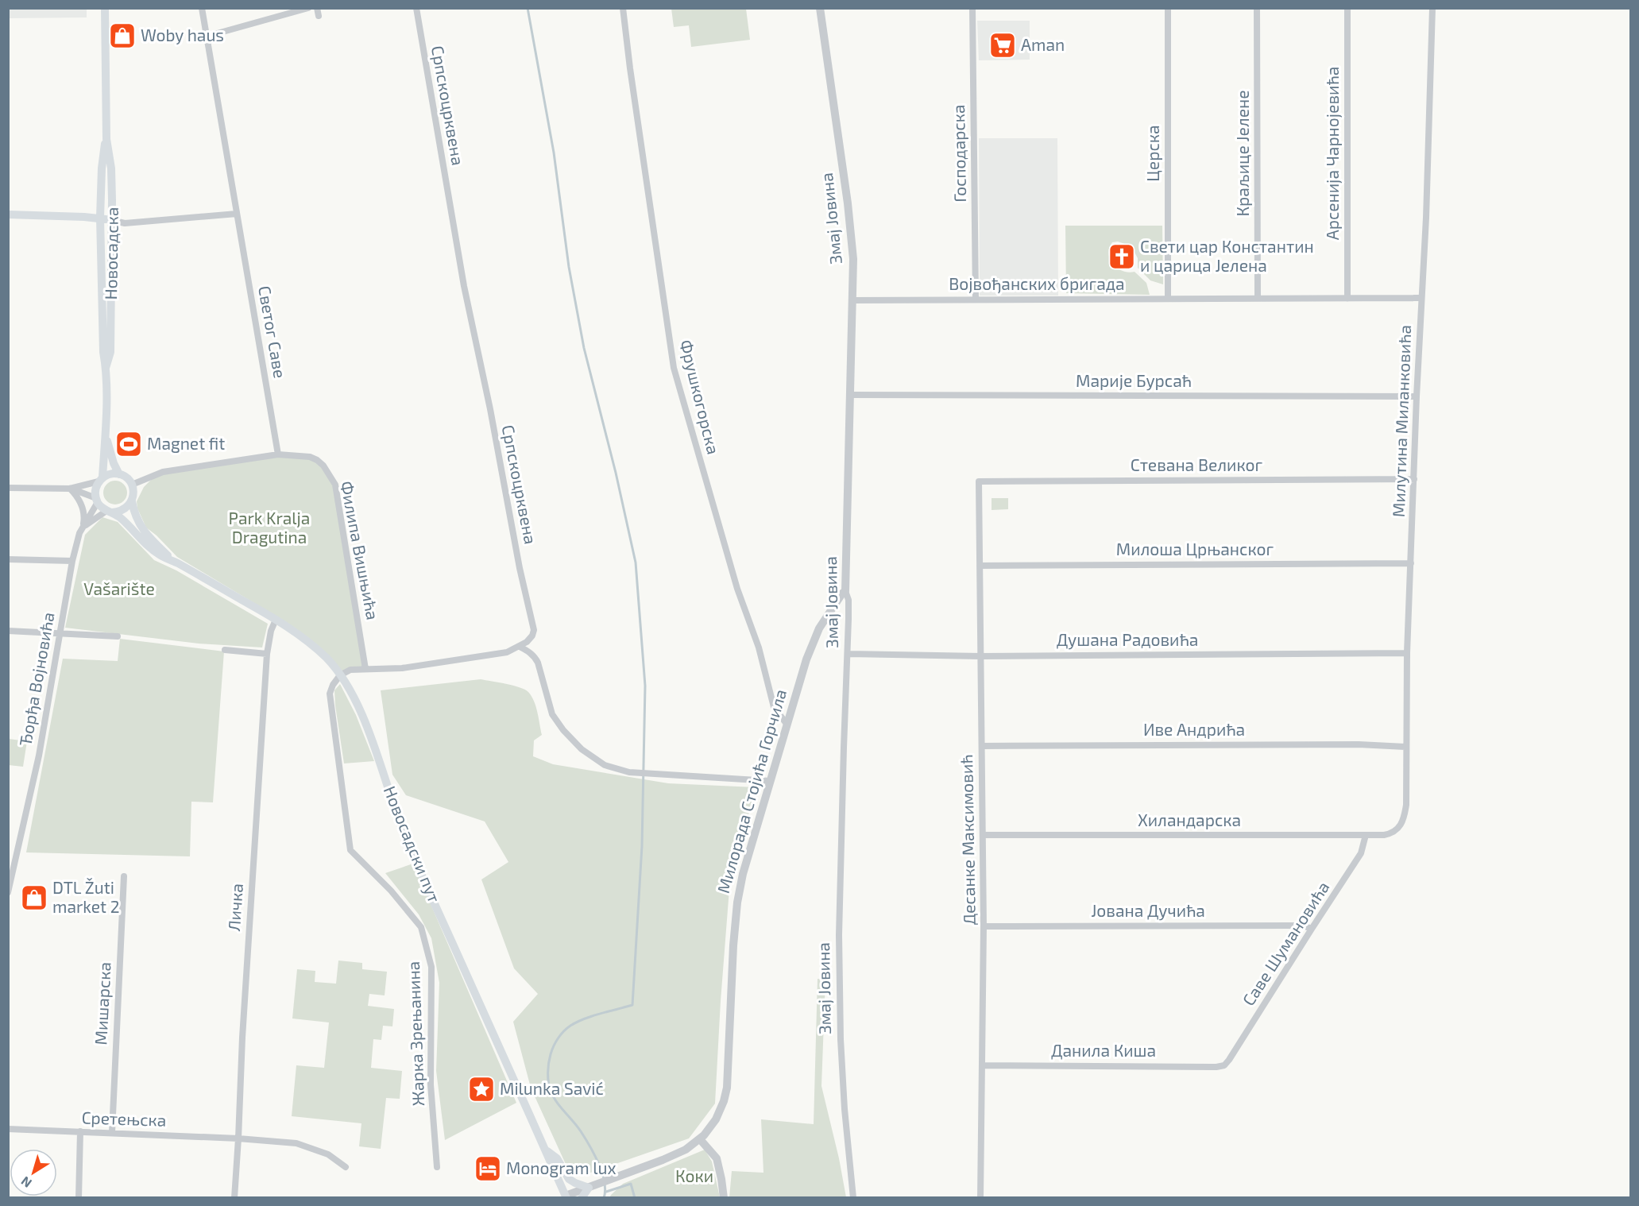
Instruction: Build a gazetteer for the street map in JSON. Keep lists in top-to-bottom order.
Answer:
{
  "streets": {
    "main road": ["Новосадска", "Новосадски пут"],
    "street": [
      "Српскоцрквена",
      "Господарска",
      "Церска",
      "Краљице Јелене",
      "Арсенија Чарнојевића",
      "Змај Јовина",
      "Војвођанских бригада",
      "Светог Саве",
      "Марије Бурсаћ",
      "Фрушкогорска",
      "Милутина Миланковића",
      "Стевана Великог",
      "Милоша Црњанског",
      "Филипа Вишњића",
      "Душана Радовића",
      "Ђорђа Војновића",
      "Иве Андрића",
      "Милорада Стојића Горчила",
      "Хиландарска",
      "Десанке Максимовић",
      "Личка",
      "Јована Дучића",
      "Саве Шумановића",
      "Мишарска",
      "Жарка Зрењанина",
      "Данила Киша",
      "Сретењска"
    ]
  },
  "crossings": [
    ["Господарска", "Војвођанских бригада"],
    ["Церска", "Војвођанских бригада"],
    ["Краљице Јелене", "Војвођанских бригада"],
    ["Арсенија Чарнојевића", "Војвођанских бригада"],
    ["Змај Јовина", "Војвођанских бригада"],
    ["Змај Јовина", "Марије Бурсаћ"],
    ["Змај Јовина", "Душана Радовића"],
    ["Змај Јовина", "Милорада Стојића Горчила"],
    ["Новосадска", "Филипа Вишњића"],
    ["Новосадска", "Ђорђа Војновића"],
    ["Новосадска", "Новосадски пут"],
    ["Војвођанских бригада", "Милутина Миланковића"],
    ["Светог Саве", "Филипа Вишњића"],
    ["Марије Бурсаћ", "Милутина Миланковића"],
    ["Фрушкогорска", "Милорада Стојића Горчила"],
    ["Милутина Миланковића", "Стевана Великог"],
    ["Милутина Миланковића", "Милоша Црњанског"],
    ["Милутина Миланковића", "Душана Радовића"],
    ["Милутина Миланковића", "Иве Андрића"],
    ["Милутина Миланковића", "Хиландарска"],
    ["Стевана Великог", "Десанке Максимовић"],
    ["Милоша Црњанског", "Десанке Максимовић"],
    ["Филипа Вишњића", "Ђорђа Војновића"],
    ["Филипа Вишњића", "Новосадски пут"],
    ["Душана Радовића", "Десанке Максимовић"],
    ["Ђорђа Војновића", "Новосадски пут"],
    ["Иве Андрића", "Десанке Максимовић"],
    ["Милорада Стојића Горчила", "Новосадски пут"],
    ["Хиландарска", "Десанке Максимовић"],
    ["Хиландарска", "Саве Шумановића"],
    ["Десанке Максимовић", "Јована Дучића"],
    ["Десанке Максимовић", "Данила Киша"],
    ["Новосадски пут", "Личка"],
    ["Новосадски пут", "Жарка Зрењанина"],
    ["Личка", "Сретењска"],
    ["Јована Дучића", "Саве Шумановића"],
    ["Саве Шумановића", "Данила Киша"],
    ["Мишарска", "Сретењска"]
  ],
  "parks": ["Park Kralja Dragutina", "Vašarište", "Коки"],
  "places": {
    "shop": ["Woby haus", "DTL Žuti market 2"],
    "supermarket": ["Aman"],
    "church": ["Свети цар Константин и царица Јелена"],
    "sports": ["Magnet fit"],
    "place": ["Milunka Savić"],
    "hotel": ["Monogram lux"]
  },
  "north": "bottom left"
}
